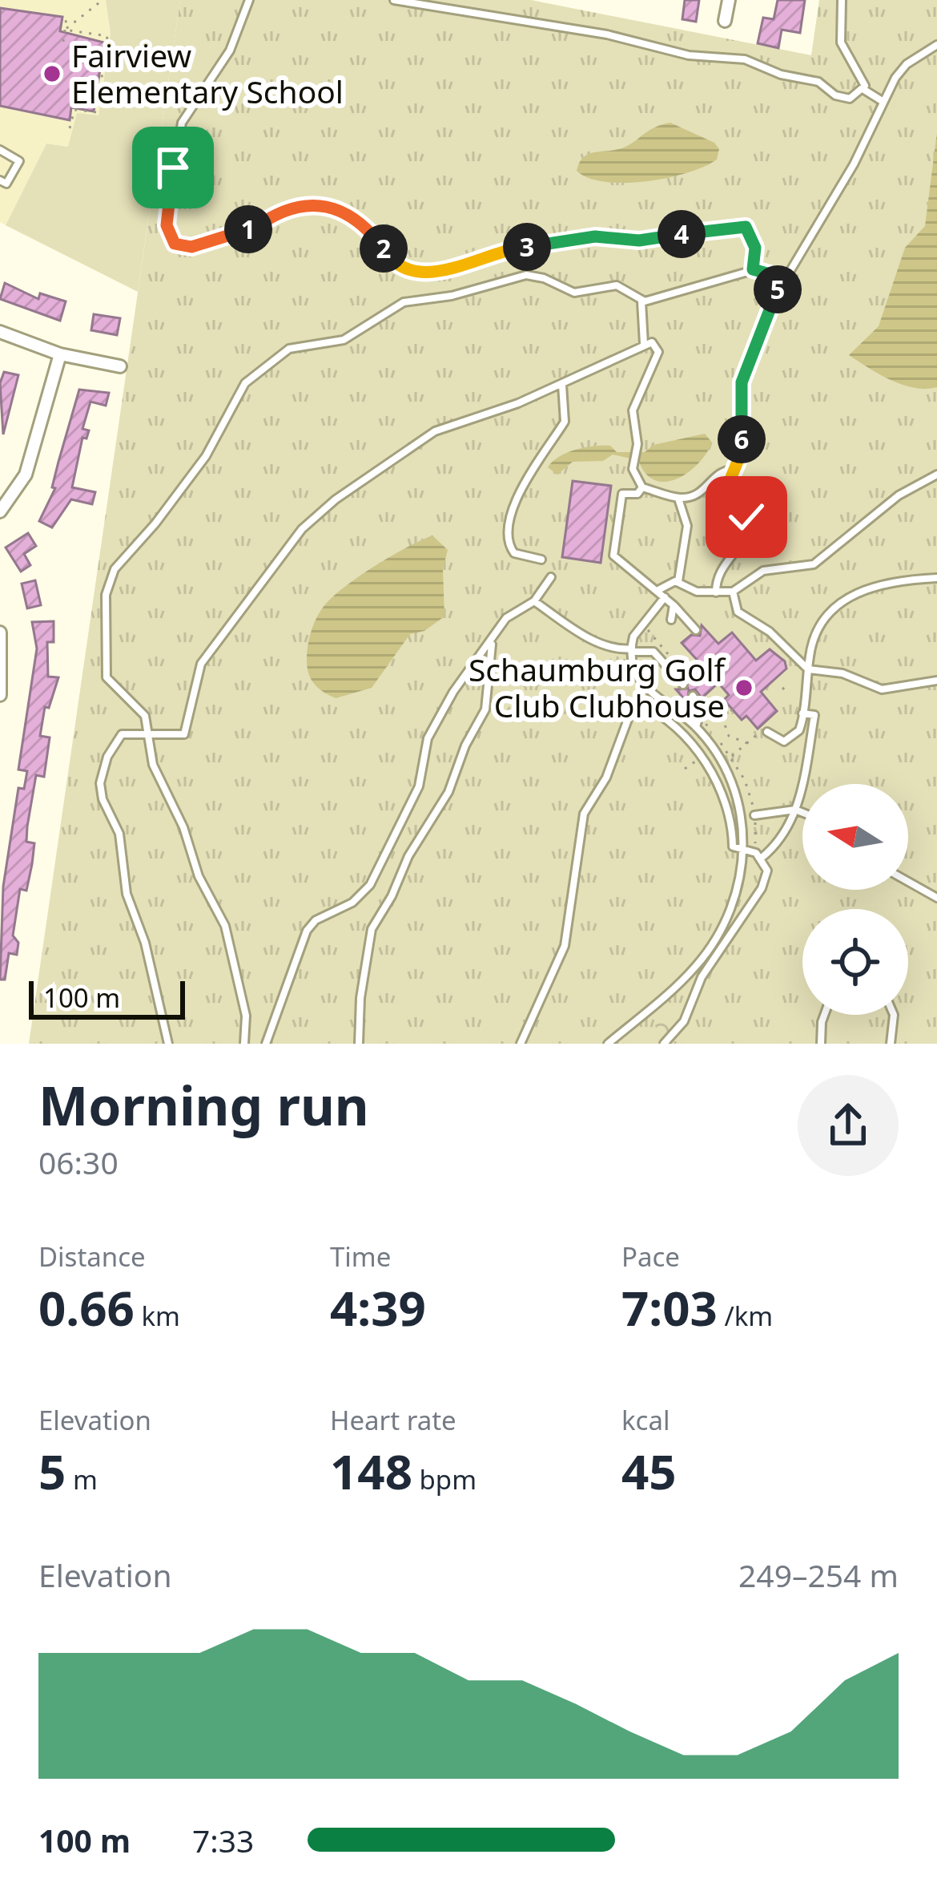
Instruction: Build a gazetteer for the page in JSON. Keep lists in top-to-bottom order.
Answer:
{
  "places": ["Fairview Elementary School", "Schaumburg Golf Club Clubhouse"],
  "scale_bar": "100 m",
  "north": "left",
  "page": {
    "pins": [
      "1",
      "4",
      "3",
      "2",
      "5",
      "6"
    ],
    "scale": "100 m",
    "heading": ["Morning run", "06:30"],
    "stats": [
      ["Distance", "0.66 km"],
      ["Time", "4:39"],
      ["Pace", "7:03 /km"],
      ["Elevation", "5 m"],
      ["Heart rate", "148 bpm"],
      ["kcal", "45"]
    ],
    "chart": ["Elevation", "249–254 m"],
    "list": [
      {
        "name": "100 m",
        "note": "7:33"
      }
    ]
  }
}
